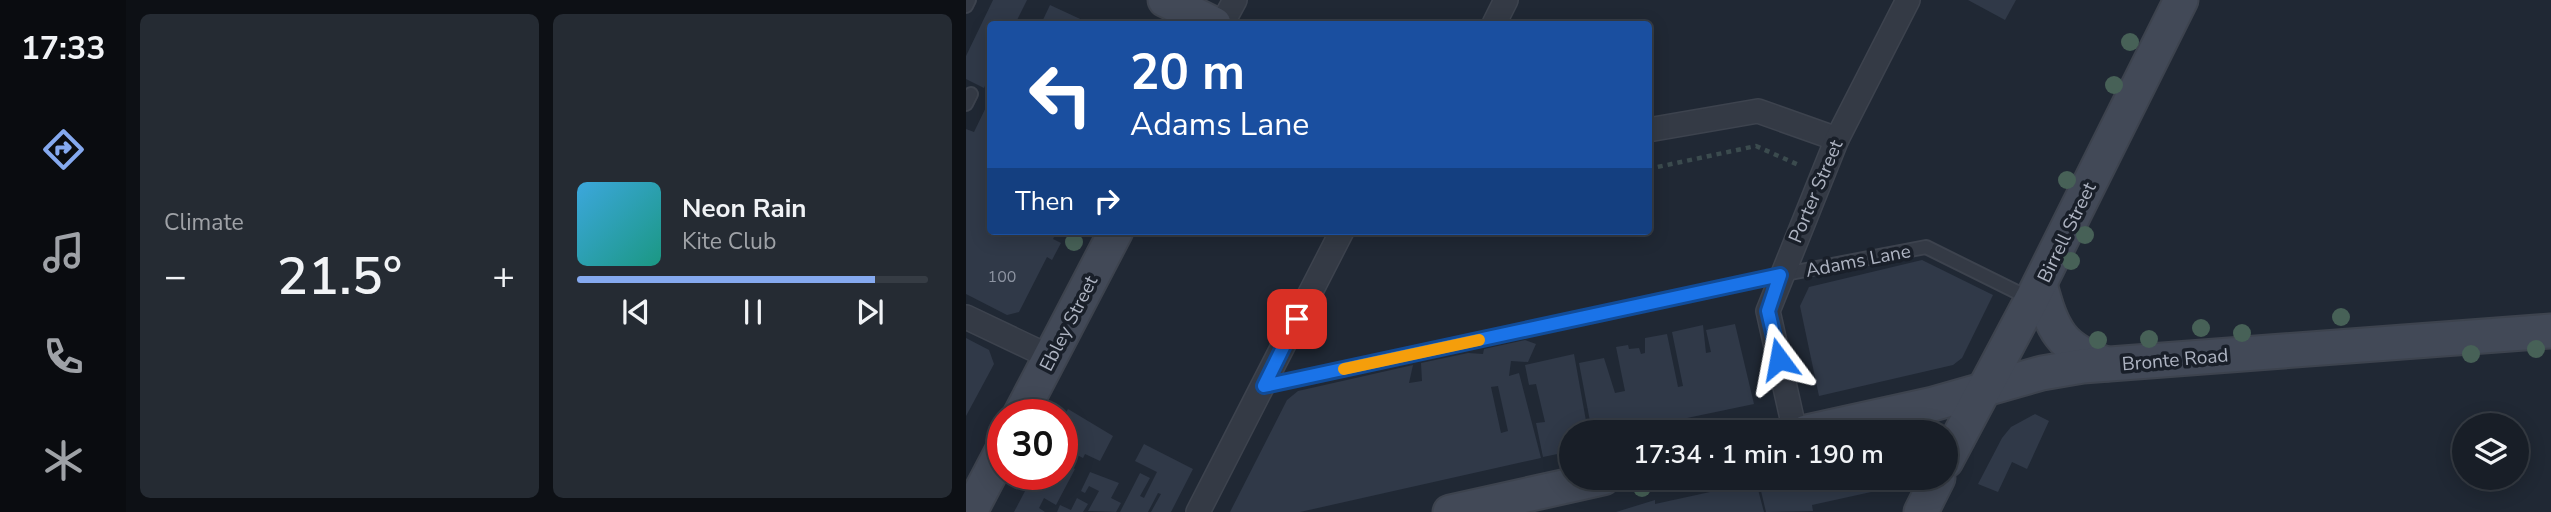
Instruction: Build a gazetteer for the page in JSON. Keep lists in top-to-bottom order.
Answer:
{
  "streets": {
    "main road": ["Birrell Street", "Ebley Street", "Bronte Road"],
    "street": ["Porter Street"],
    "lane": ["Adams Lane"]
  },
  "crossings": [
    ["Porter Street", "Adams Lane"],
    ["Birrell Street", "Adams Lane"],
    ["Birrell Street", "Bronte Road"]
  ],
  "house_numbers": ["100"],
  "page": {
    "tabs": "17:33",
    "tile": "Climate",
    "turn": ["20 m", "Adams Lane"],
    "then": "Then",
    "song": ["Neon Rain", "Kite Club"],
    "heat": ["−", "21.5°", "+"],
    "limit": "30",
    "trip": "17:34 · 1 min · 190 m"
  }
}
